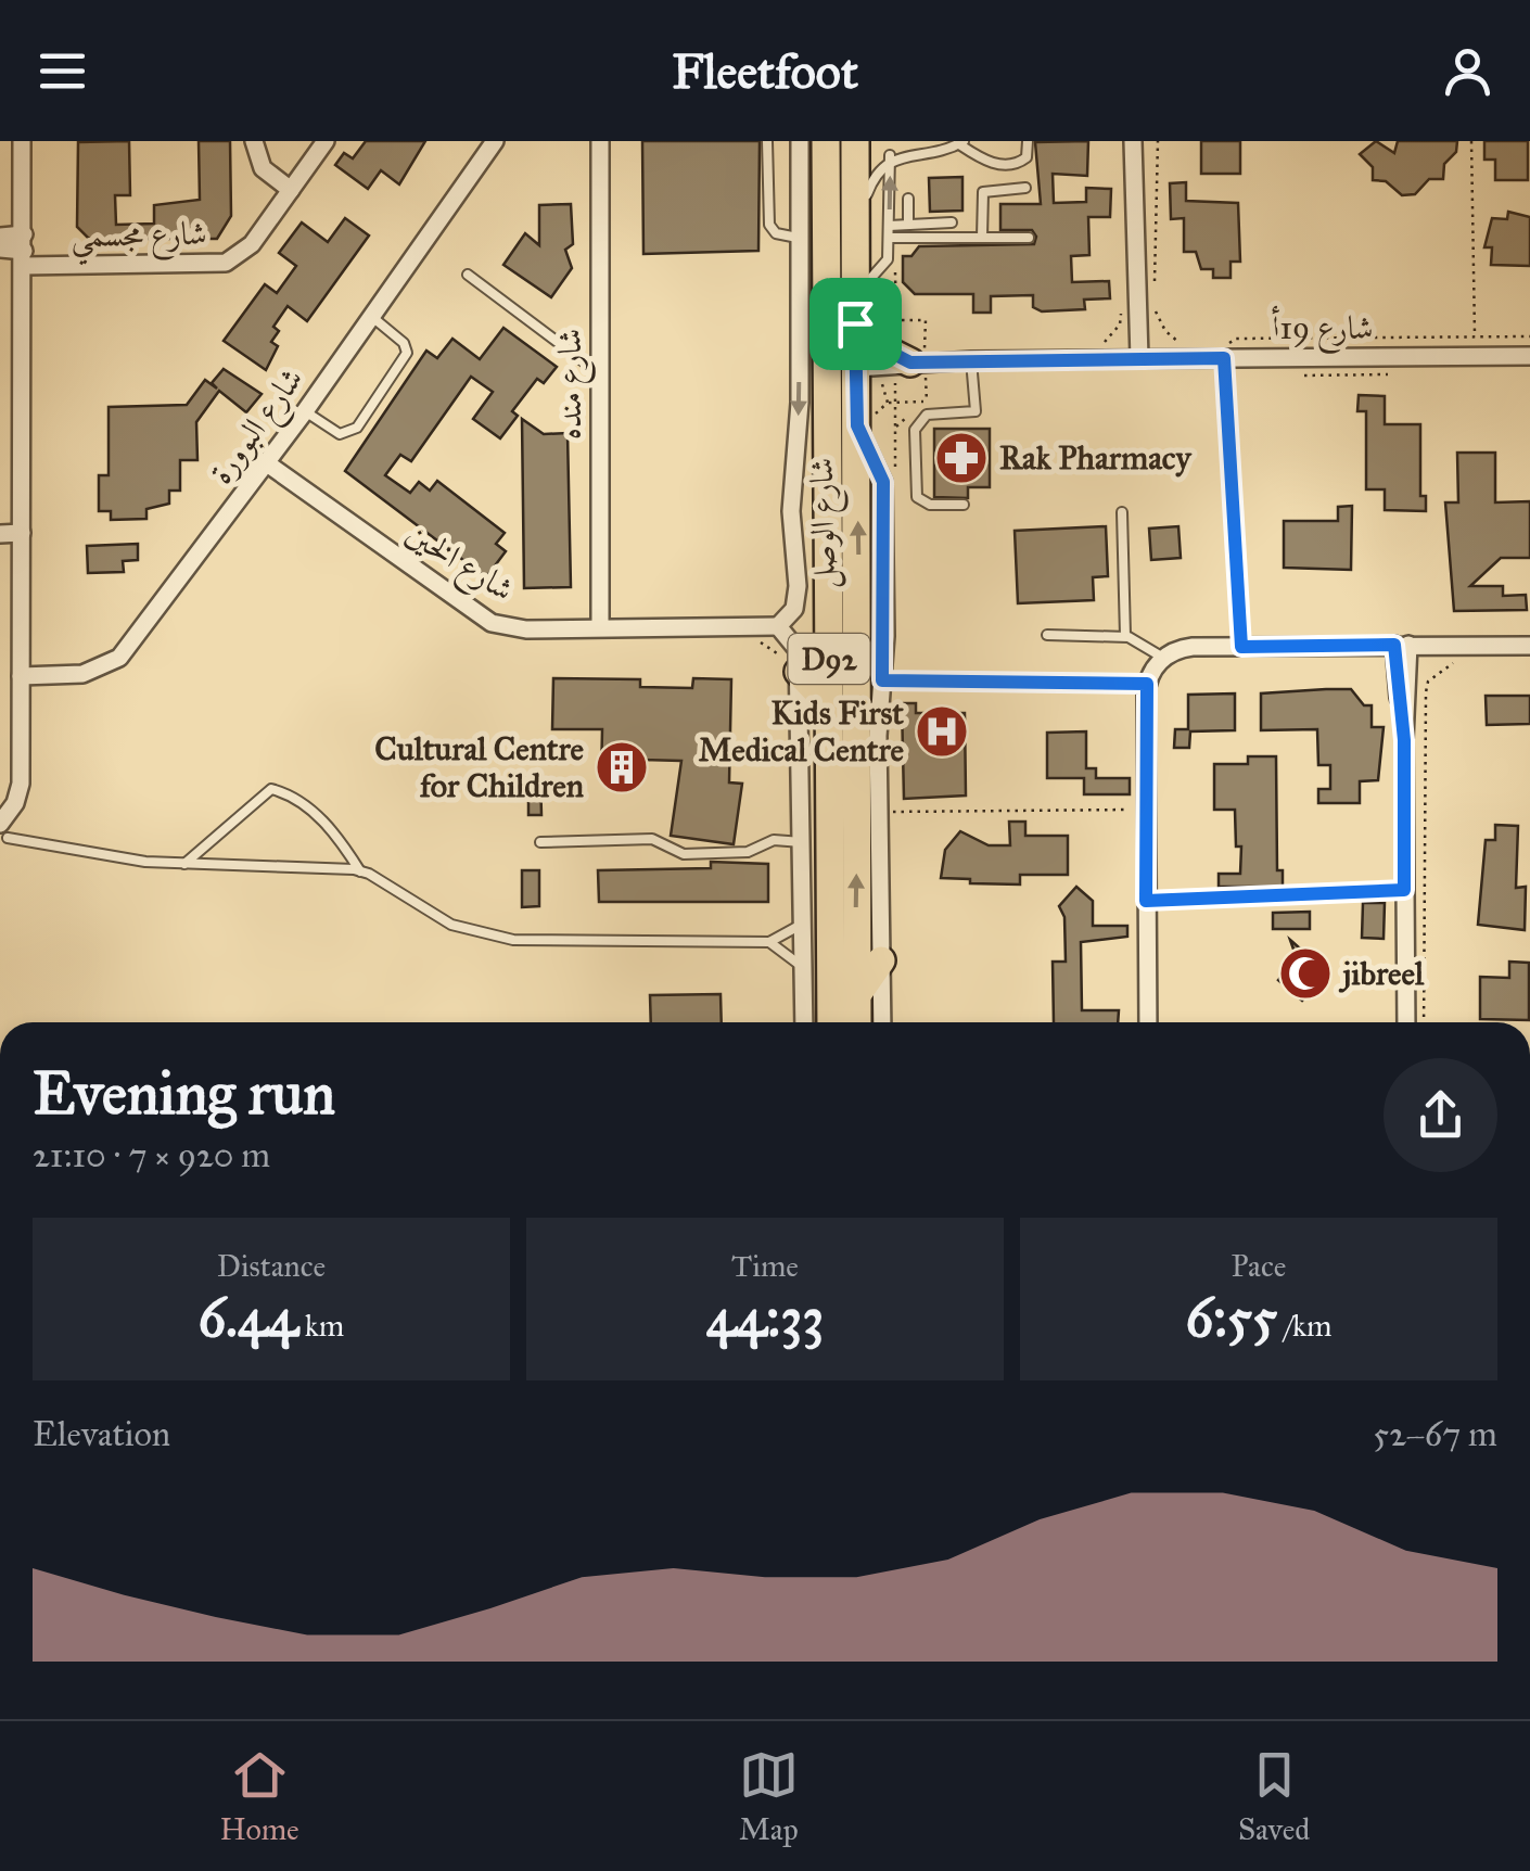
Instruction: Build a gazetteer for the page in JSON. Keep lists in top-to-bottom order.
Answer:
{
  "streets": {
    "main road": ["شارع الوصل", "D92"],
    "street": [
      "شارع مجسمي",
      "شارع 19أ",
      "شارع منده",
      "شارع البوورة",
      "شارع الخين"
    ]
  },
  "crossings": [
    ["شارع 19أ", "شارع الوصل"],
    ["شارع منده", "شارع الخين"],
    ["شارع البوورة", "شارع الخين"]
  ],
  "places": {
    "pharmacy": ["Rak Pharmacy"],
    "hospital": ["Kids First Medical Centre"],
    "building": ["Cultural Centre for Children"],
    "mosque": ["jibreel"]
  },
  "page": {
    "header": "Fleetfoot",
    "heading": ["Evening run", "21:10 · 7 × 920 m"],
    "stats": [
      ["Distance", "6.44 km"],
      ["Time", "44:33"],
      ["Pace", "6:55 /km"]
    ],
    "chart": ["Elevation", "52–67 m"],
    "tabs": ["Home", "Map", "Saved"]
  }
}
